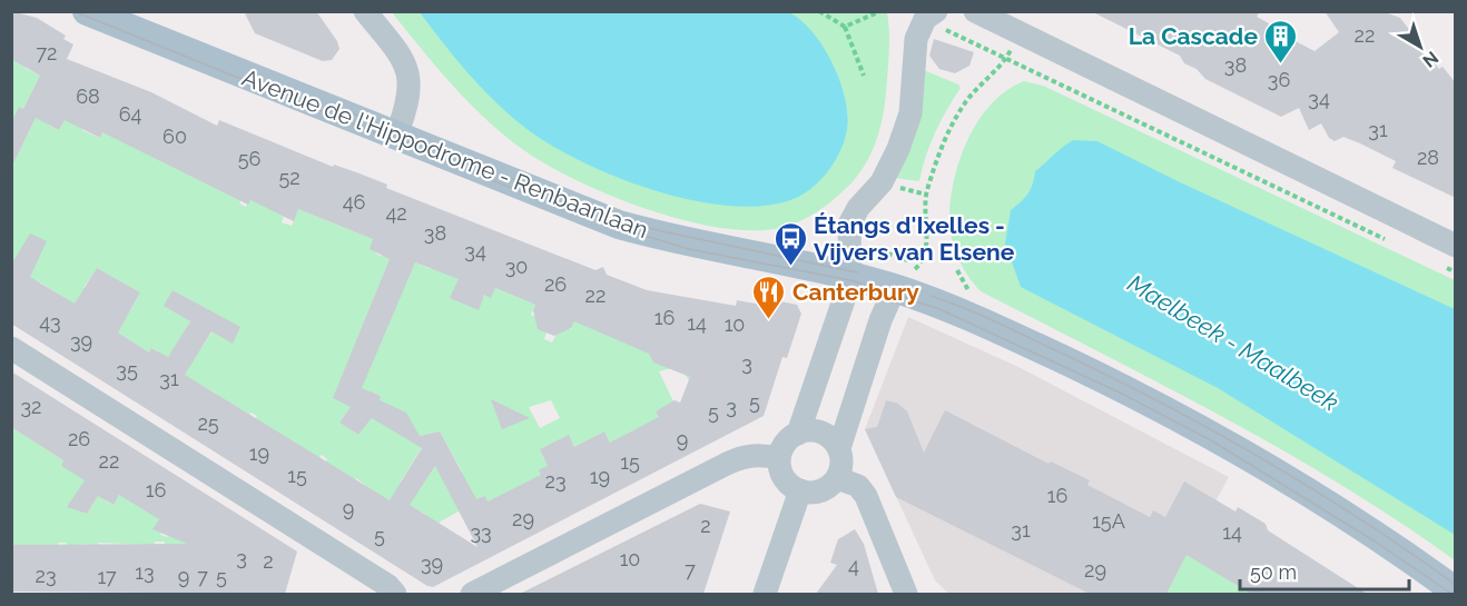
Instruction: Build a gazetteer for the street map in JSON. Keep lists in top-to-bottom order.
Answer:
{
  "streets": {
    "main road": ["Avenue de l'Hippodrome - Renbaanlaan"]
  },
  "water": ["Maelbeek - Maalbeek"],
  "places": {
    "building": ["La Cascade"],
    "bus stop": ["Étangs d'Ixelles - Vijvers van Elsene"],
    "restaurant": ["Canterbury"]
  },
  "house_numbers": [
    "22",
    "72",
    "38",
    "36",
    "68",
    "34",
    "64",
    "31",
    "60",
    "28",
    "56",
    "52",
    "46",
    "42",
    "38",
    "34",
    "30",
    "26",
    "22",
    "16",
    "43",
    "14",
    "10",
    "39",
    "3",
    "35",
    "31",
    "5",
    "32",
    "3",
    "5",
    "25",
    "26",
    "9",
    "19",
    "22",
    "15",
    "15",
    "19",
    "23",
    "16",
    "16",
    "9",
    "29",
    "15A",
    "2",
    "31",
    "33",
    "14",
    "5",
    "3",
    "10",
    "2",
    "39",
    "4",
    "7",
    "29",
    "13",
    "23",
    "17",
    "9",
    "7",
    "5"
  ],
  "scale_bar": "50 m",
  "north": "bottom right"
}
